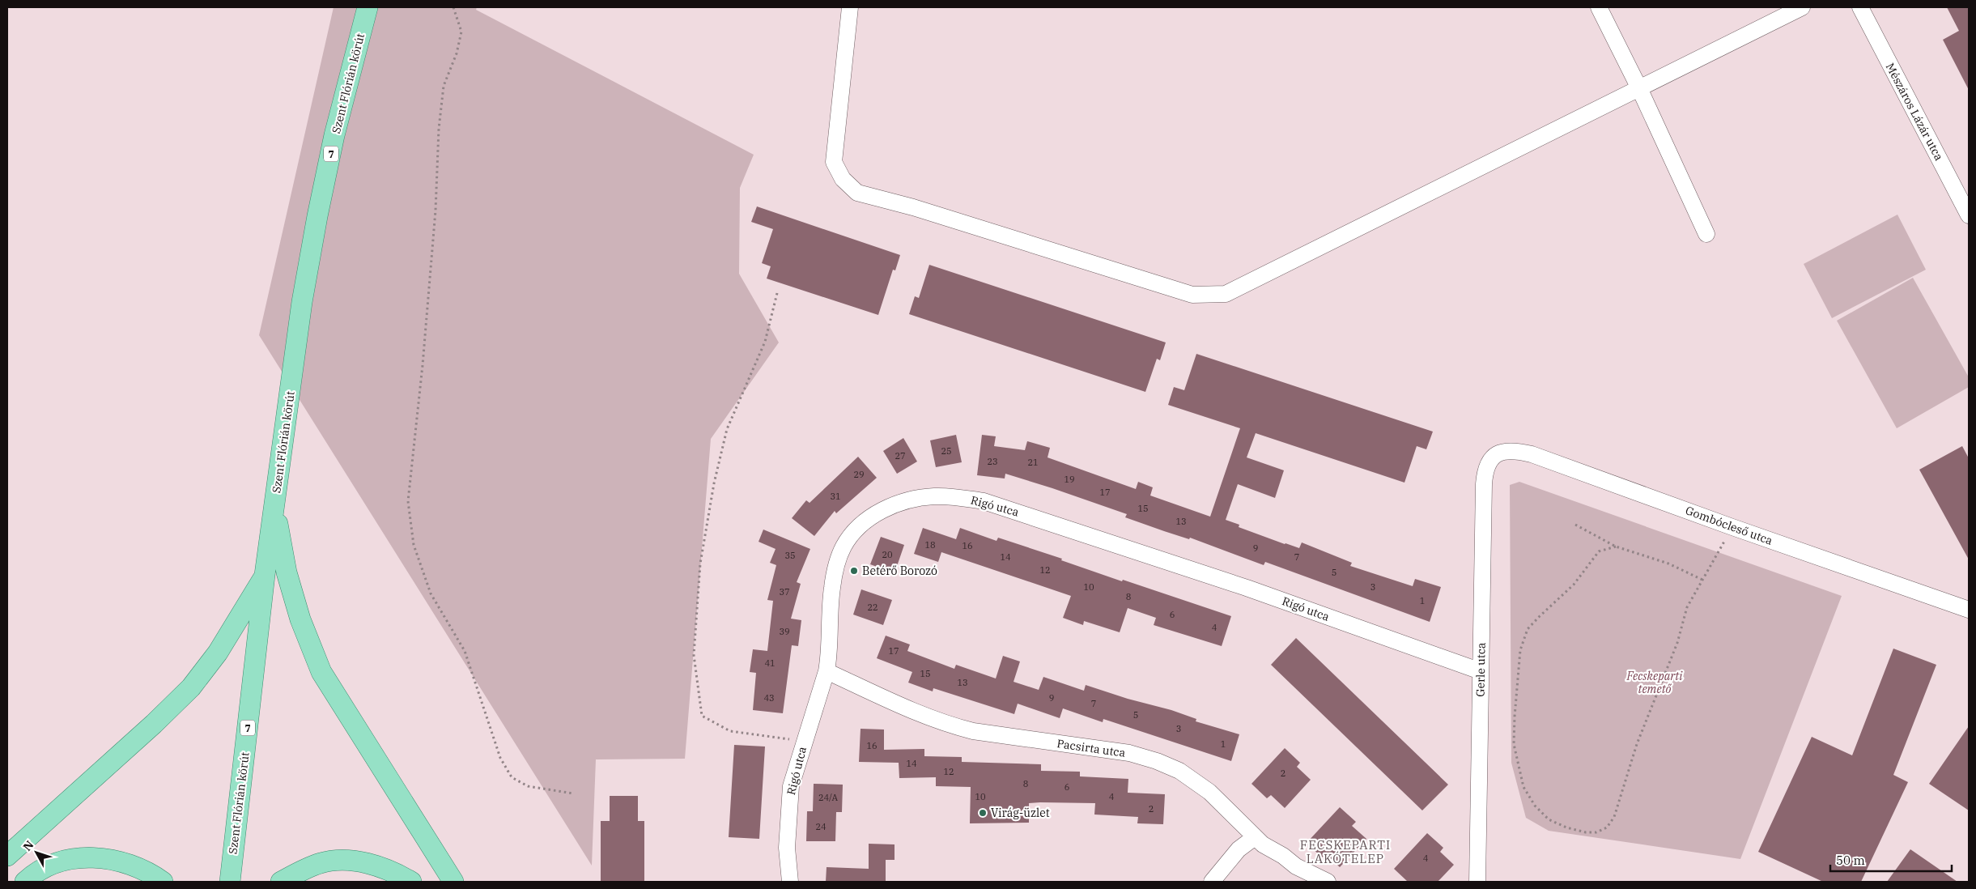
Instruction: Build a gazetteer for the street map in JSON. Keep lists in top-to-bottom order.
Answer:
{
  "streets": {
    "main road": ["Szent Flórián körút", "7"],
    "street": [
      "Mészáros Lázár utca",
      "Rigó utca",
      "Gombócleső utca",
      "Gerle utca",
      "Pacsirta utca"
    ]
  },
  "crossings": [
    ["Rigó utca", "Gerle utca"],
    ["Rigó utca", "Pacsirta utca"],
    ["Gombócleső utca", "Gerle utca"]
  ],
  "districts": ["FECSKEPARTI LAKÓTELEP"],
  "parks": ["Fecskeparti temető"],
  "places": ["Betérő Borozó", "Virág-üzlet"],
  "house_numbers": [
    "25",
    "27",
    "23",
    "21",
    "29",
    "19",
    "17",
    "31",
    "15",
    "13",
    "18",
    "16",
    "9",
    "20",
    "35",
    "14",
    "7",
    "12",
    "5",
    "10",
    "3",
    "37",
    "8",
    "1",
    "22",
    "6",
    "4",
    "39",
    "17",
    "41",
    "15",
    "13",
    "43",
    "9",
    "7",
    "5",
    "3",
    "1",
    "16",
    "14",
    "12",
    "2",
    "8",
    "6",
    "10",
    "4",
    "24/A",
    "2",
    "24",
    "4"
  ],
  "scale_bar": "50 m",
  "north": "top left"
}
